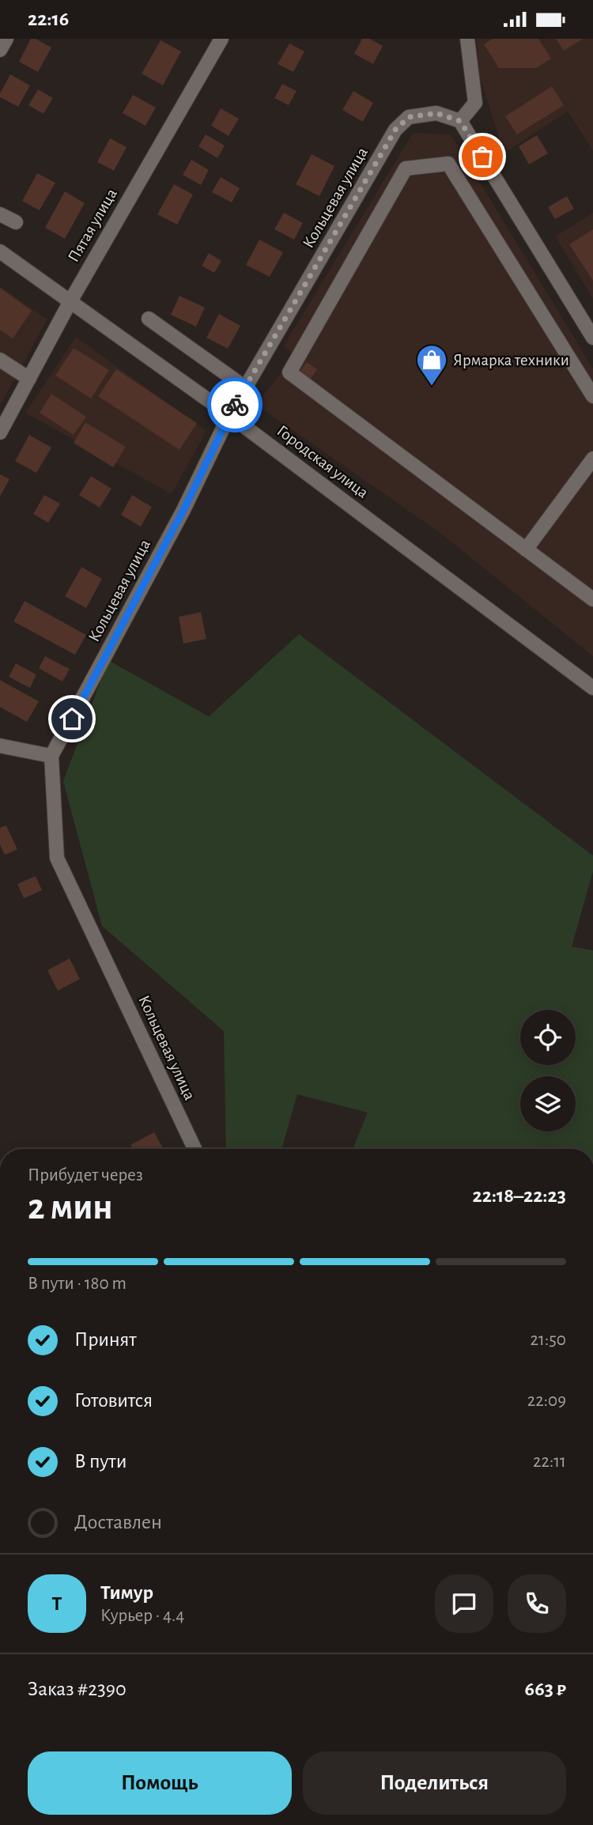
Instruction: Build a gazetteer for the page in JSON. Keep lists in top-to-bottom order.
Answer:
{
  "streets": {
    "street": ["Кольцевая улица", "Пятая улица", "Городская улица"]
  },
  "crossings": [
    ["Кольцевая улица", "Городская улица"],
    ["Пятая улица", "Городская улица"]
  ],
  "places": {
    "shop": ["Ярмарка техники"]
  },
  "page": {
    "status": "22:16",
    "heading": ["2 мин", "Прибудет через", "22:18–22:23"],
    "panel": [
      "Тимур",
      "Курьер · 4.4",
      "Заказ #2390",
      "663 ₽"
    ],
    "bar": "В пути · 180 m",
    "list": [
      ["Принят", "21:50"],
      ["Готовится", "22:09"],
      ["В пути", "22:11"],
      "Доставлен"
    ],
    "round": "Т",
    "buttons": ["Помощь", "Поделиться"]
  }
}
